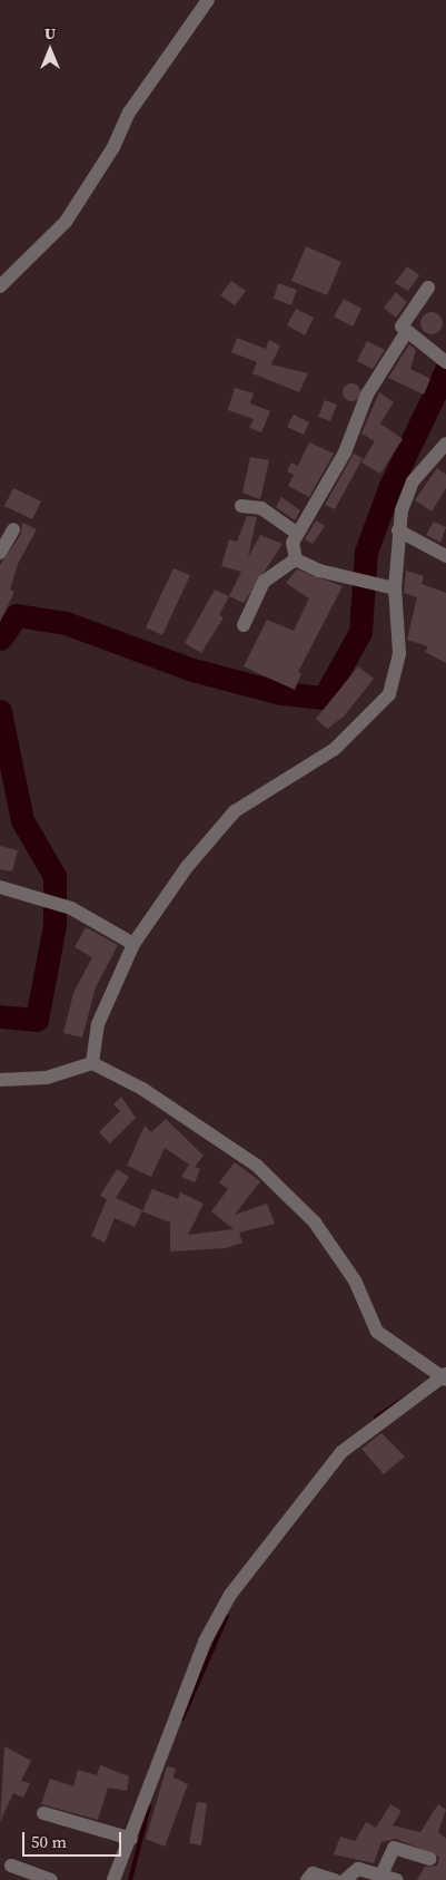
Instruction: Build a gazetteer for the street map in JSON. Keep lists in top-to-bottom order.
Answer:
{
  "scale_bar": "50 m",
  "north": "top"
}
